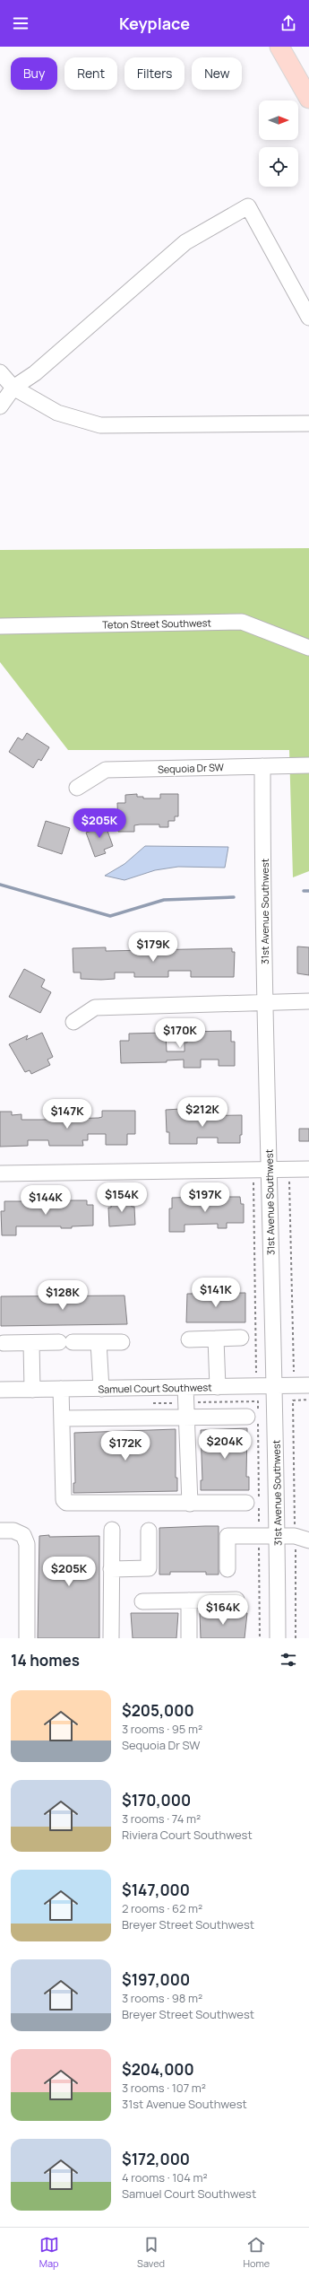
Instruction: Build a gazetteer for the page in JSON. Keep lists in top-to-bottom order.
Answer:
{
  "streets": {
    "street": [
      "Teton Street Southwest",
      "Sequoia Dr SW",
      "31st Avenue Southwest",
      "Samuel Court Southwest"
    ]
  },
  "crossings": [
    ["Sequoia Dr SW", "31st Avenue Southwest"],
    ["31st Avenue Southwest", "Samuel Court Southwest"]
  ],
  "north": "right",
  "page": {
    "header": "Keyplace",
    "chip": [
      "Buy",
      "Rent",
      "Filters",
      "New"
    ],
    "price": [
      "$205K",
      "$179K",
      "$170K",
      "$212K",
      "$147K",
      "$154K",
      "$197K",
      "$144K",
      "$141K",
      "$128K",
      "$204K",
      "$172K",
      "$205K",
      "$164K"
    ],
    "heading": "14 homes",
    "list": [
      {
        "name": "$205,000",
        "note": "3 rooms · 95 m² · Sequoia Dr SW"
      },
      {
        "name": "$170,000",
        "note": "3 rooms · 74 m² · Riviera Court Southwest"
      },
      {
        "name": "$147,000",
        "note": "2 rooms · 62 m² · Breyer Street Southwest"
      },
      {
        "name": "$197,000",
        "note": "3 rooms · 98 m² · Breyer Street Southwest"
      },
      {
        "name": "$204,000",
        "note": "3 rooms · 107 m² · 31st Avenue Southwest"
      },
      {
        "name": "$172,000",
        "note": "4 rooms · 104 m² · Samuel Court Southwest"
      }
    ],
    "tabs": ["Map", "Saved", "Home"]
  }
}
